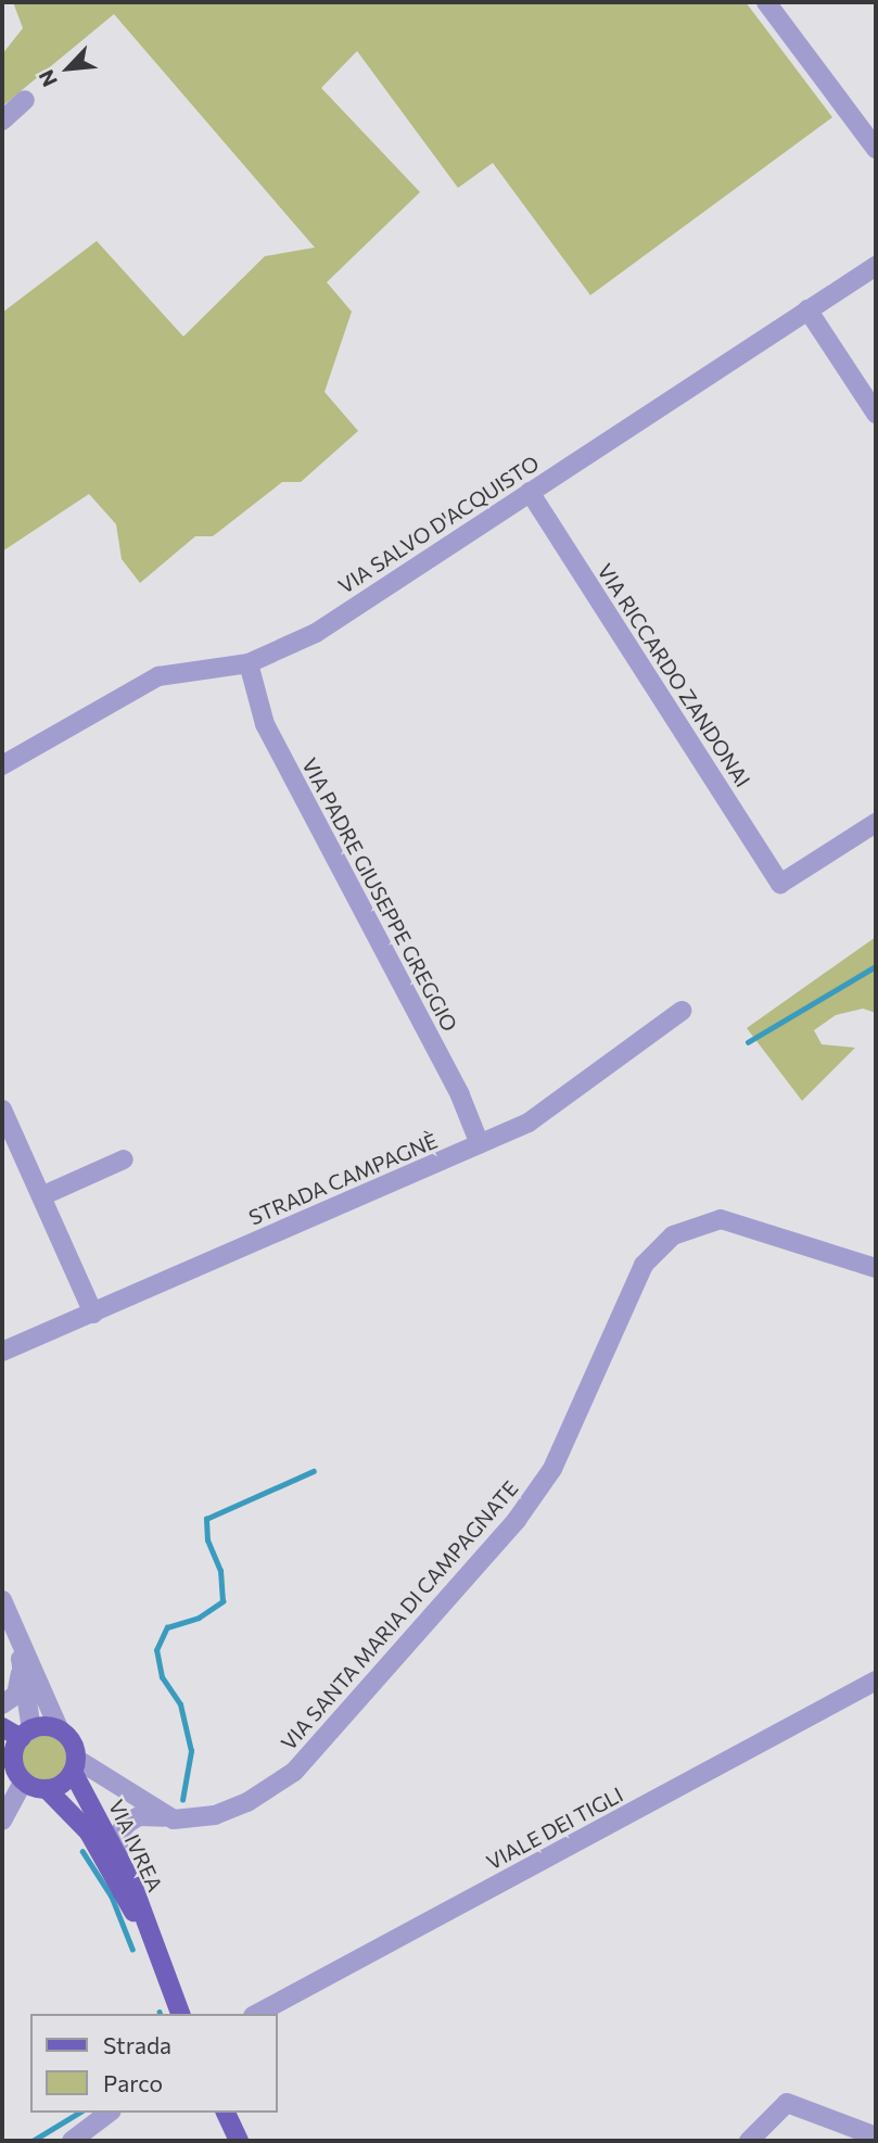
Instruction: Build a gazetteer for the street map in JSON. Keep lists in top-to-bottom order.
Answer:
{
  "streets": {
    "main road": ["VIA IVREA"],
    "street": [
      "VIA SALVO D'ACQUISTO",
      "VIA RICCARDO ZANDONAI",
      "VIA PADRE GIUSEPPE GREGGIO",
      "STRADA CAMPAGNÈ",
      "VIA SANTA MARIA DI CAMPAGNATE",
      "VIALE DEI TIGLI"
    ]
  },
  "crossings": [
    ["VIA SALVO D'ACQUISTO", "VIA RICCARDO ZANDONAI"],
    ["VIA SALVO D'ACQUISTO", "VIA PADRE GIUSEPPE GREGGIO"],
    ["VIA PADRE GIUSEPPE GREGGIO", "STRADA CAMPAGNÈ"],
    ["VIA SANTA MARIA DI CAMPAGNATE", "VIA IVREA"]
  ],
  "legend": ["Strada", "Parco"],
  "north": "bottom left"
}
